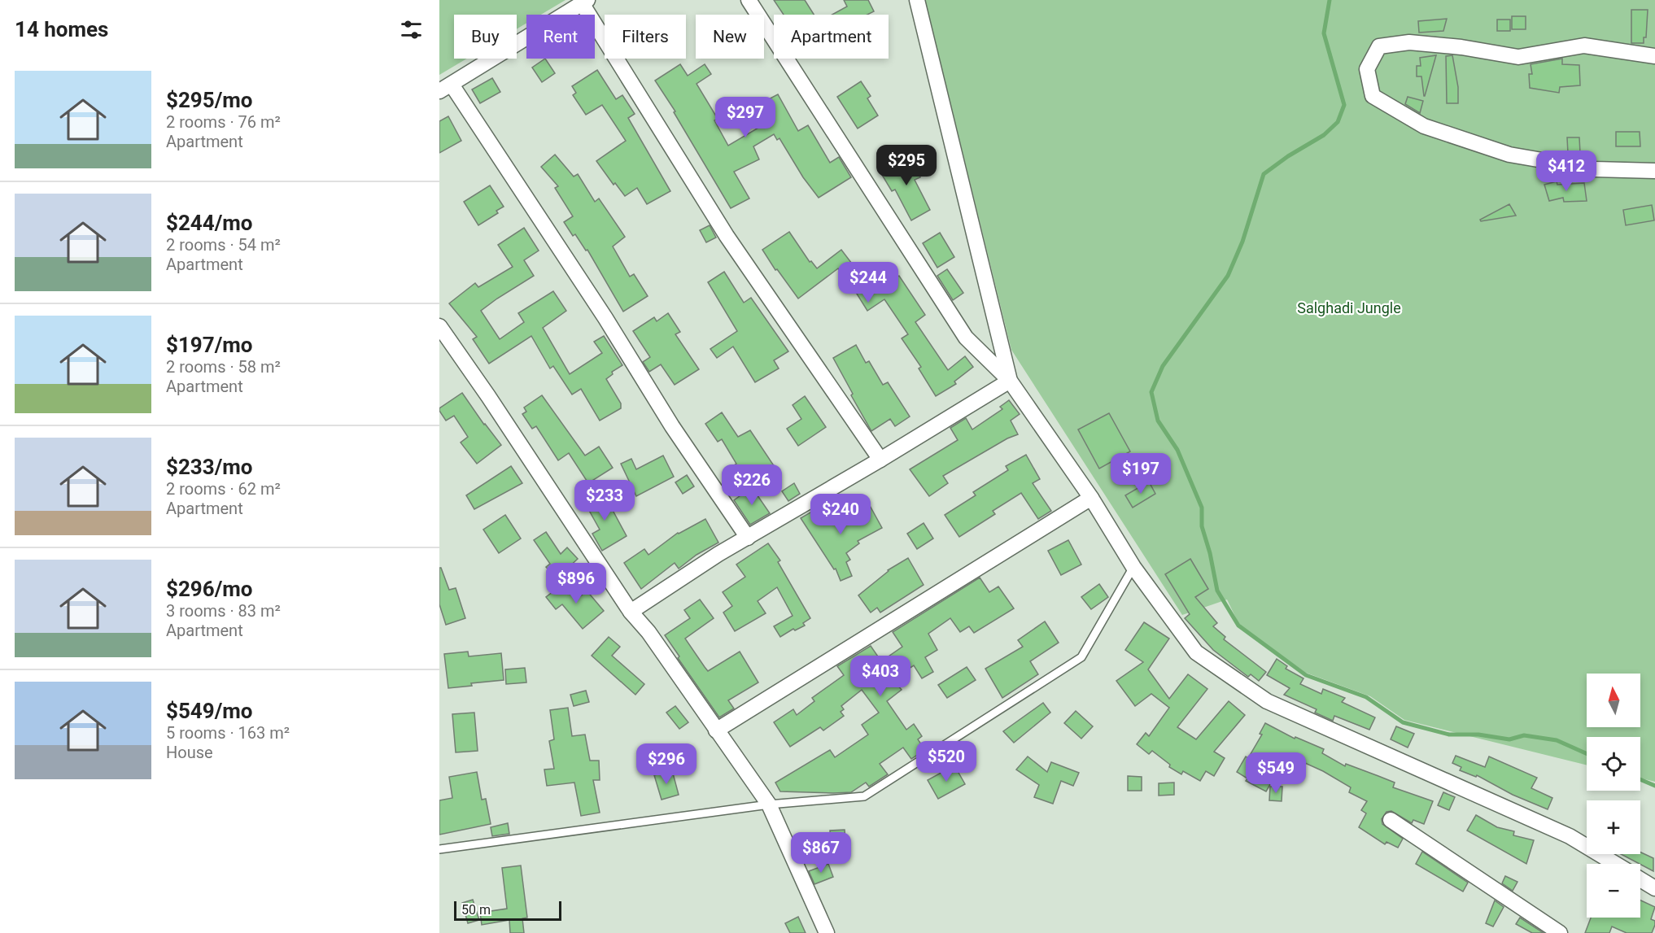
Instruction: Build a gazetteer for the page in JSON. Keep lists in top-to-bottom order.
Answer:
{
  "parks": ["Salghadi Jungle"],
  "scale_bar": "50 m",
  "north": "top",
  "page": {
    "heading": "14 homes",
    "chip": [
      "Buy",
      "Rent",
      "Filters",
      "New",
      "Apartment"
    ],
    "list": [
      {
        "name": "$295/mo",
        "note": "2 rooms · 76 m² · Apartment"
      },
      {
        "name": "$244/mo",
        "note": "2 rooms · 54 m² · Apartment"
      },
      {
        "name": "$197/mo",
        "note": "2 rooms · 58 m² · Apartment"
      },
      {
        "name": "$233/mo",
        "note": "2 rooms · 62 m² · Apartment"
      },
      {
        "name": "$296/mo",
        "note": "3 rooms · 83 m² · Apartment"
      },
      {
        "name": "$549/mo",
        "note": "5 rooms · 163 m² · House"
      }
    ],
    "price": [
      "$297",
      "$295",
      "$412",
      "$244",
      "$197",
      "$226",
      "$233",
      "$240",
      "$896",
      "$403",
      "$520",
      "$296",
      "$549",
      "$867"
    ],
    "map_buttons": ["+", "−"],
    "scale": "50 m"
  }
}
